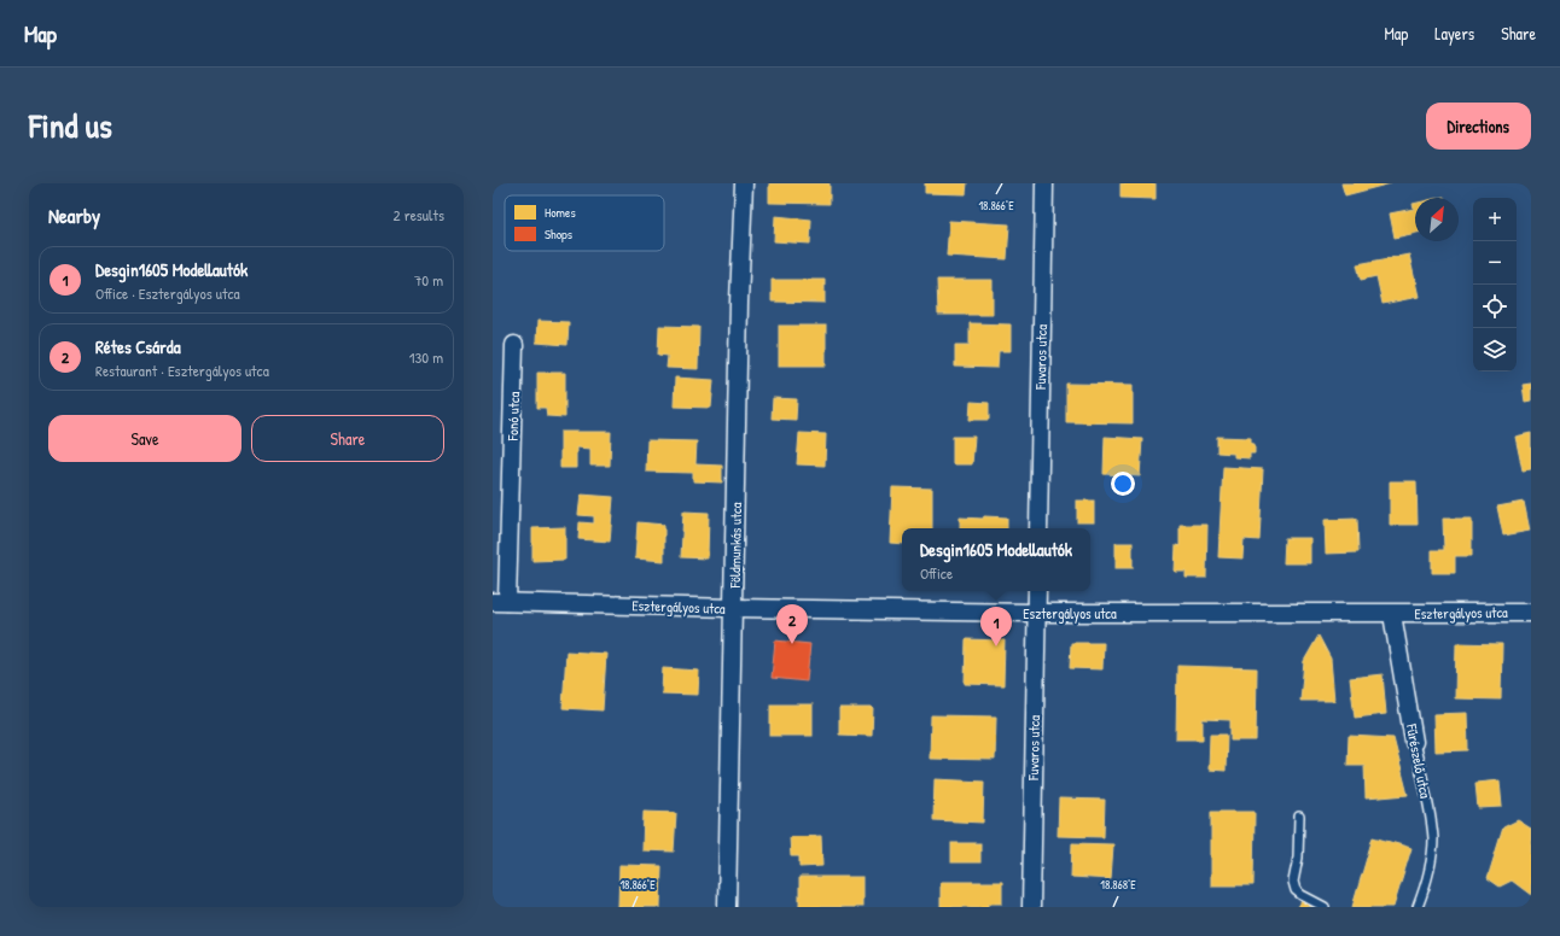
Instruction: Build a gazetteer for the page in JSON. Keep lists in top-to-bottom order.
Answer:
{
  "streets": {
    "street": [
      "Fuvaros utca",
      "Fonó utca",
      "Földmunkás utca",
      "Esztergályos utca",
      "Fűrészelő utca"
    ]
  },
  "crossings": [
    ["Fuvaros utca", "Esztergályos utca"],
    ["Fonó utca", "Esztergályos utca"],
    ["Földmunkás utca", "Esztergályos utca"],
    ["Esztergályos utca", "Fűrészelő utca"]
  ],
  "legend": ["Homes", "Shops"],
  "north": "top right",
  "page": {
    "header": "Map",
    "nav": ["Map", "Layers", "Share"],
    "title": "Find us",
    "buttons": [
      "Directions",
      ["Save", "Share"]
    ],
    "heading": ["Nearby", "2 results"],
    "map_buttons": ["+", "−"],
    "list": [
      {
        "mark": "1",
        "name": "Desgin1605 Modellautók",
        "note": "Office · Esztergályos utca",
        "value": "70 m"
      },
      {
        "mark": "2",
        "name": "Rétes Csárda",
        "note": "Restaurant · Esztergályos utca",
        "value": "130 m"
      }
    ],
    "popup": ["Desgin1605 Modellautók", "Office"],
    "pins": ["2", "1"]
  },
  "coordinates": ["18.866°E", "18.868°E"]
}
